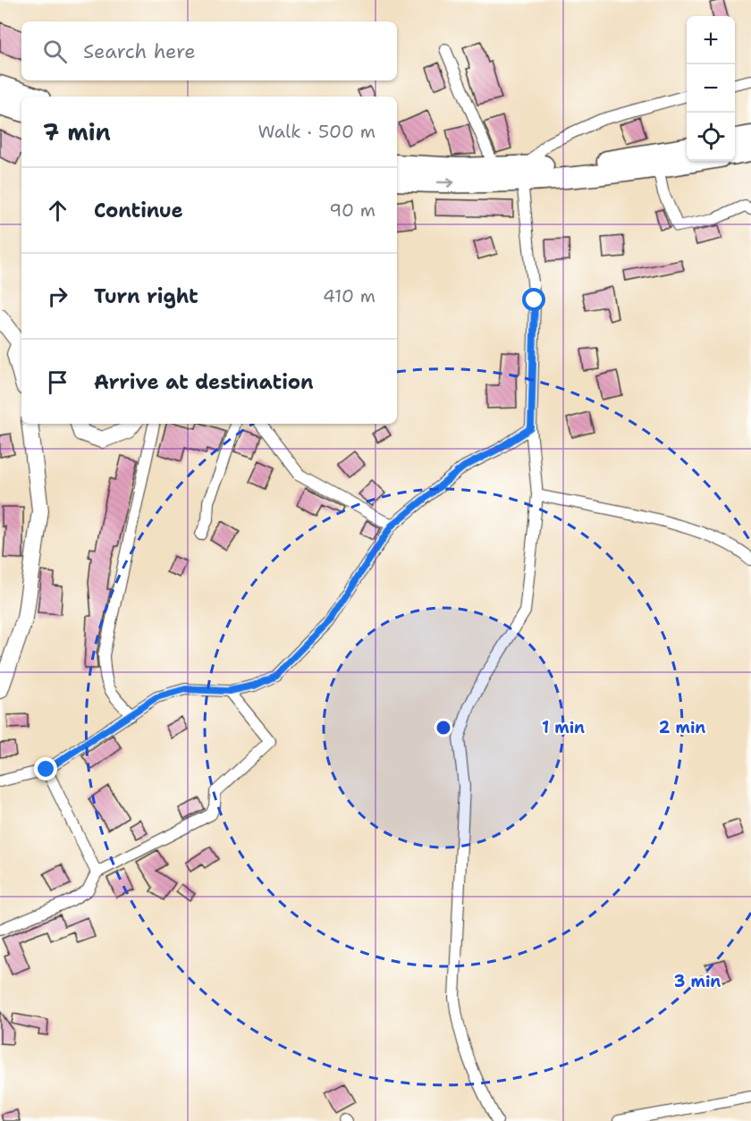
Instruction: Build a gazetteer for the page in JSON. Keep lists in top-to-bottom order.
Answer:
{
  "page": {
    "map_buttons": ["+", "−"],
    "search": "Search here",
    "heading": ["7 min", "Walk · 500 m"],
    "list": [
      ["Continue", "90 m"],
      ["Turn right", "410 m"],
      "Arrive at destination"
    ]
  },
  "rings": ["1 min", "2 min", "3 min"]
}
